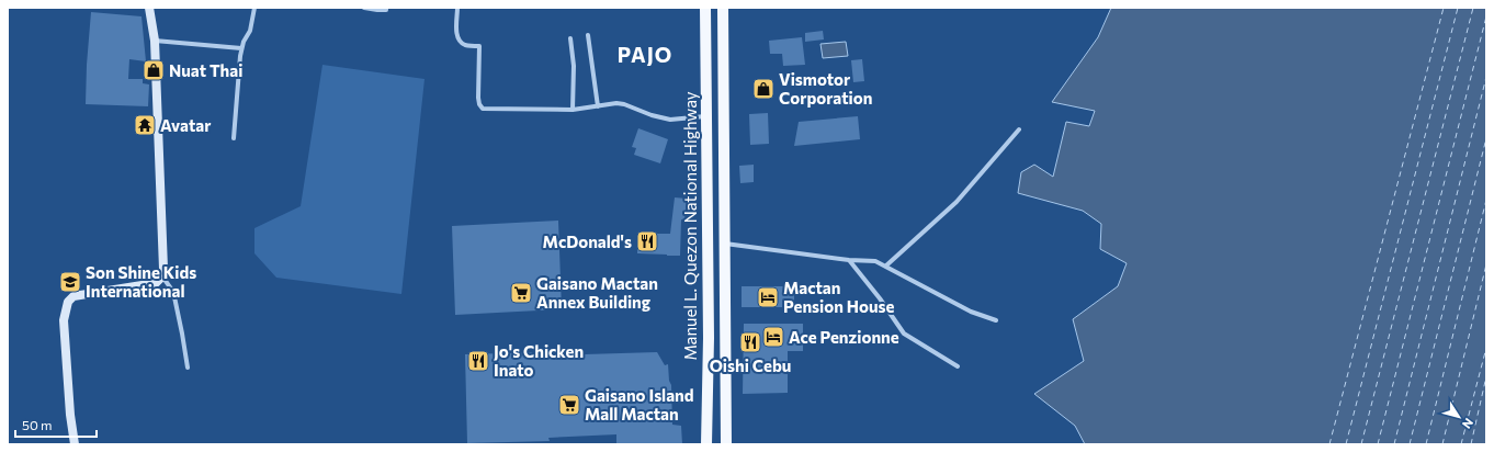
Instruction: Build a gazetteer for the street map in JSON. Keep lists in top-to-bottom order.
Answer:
{
  "streets": {
    "main road": ["Manuel L. Quezon National Highway"]
  },
  "districts": ["PAJO"],
  "places": {
    "shop": ["Nuat Thai", "Vismotor Corporation"],
    "temple": ["Avatar"],
    "restaurant": ["McDonald's", "Oishi Cebu", "Jo's Chicken Inato"],
    "school or university": ["Son Shine Kids International"],
    "supermarket": ["Gaisano Mactan Annex Building", "Gaisano Island Mall Mactan"],
    "hotel": ["Mactan Pension House", "Ace Penzionne"]
  },
  "scale_bar": "50 m",
  "north": "bottom right"
}
